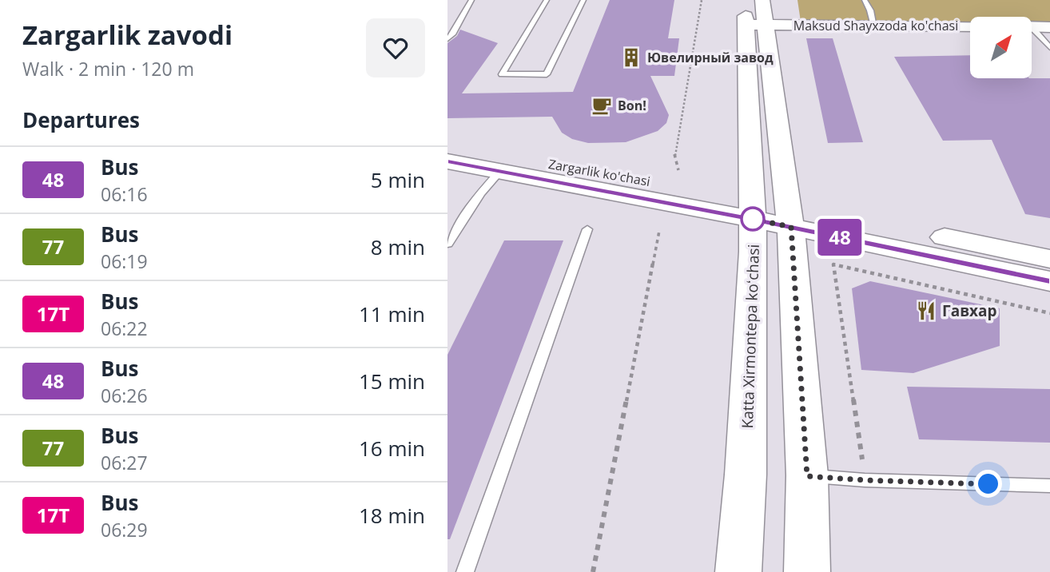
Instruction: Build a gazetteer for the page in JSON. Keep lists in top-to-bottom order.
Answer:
{
  "streets": {
    "main road": ["Maksud Shayxzoda ko'chasi", "Zargarlik ko'chasi", "Katta Xirmontepa koʻchasi"]
  },
  "crossings": [
    ["Maksud Shayxzoda ko'chasi", "Katta Xirmontepa koʻchasi"],
    ["Zargarlik ko'chasi", "Katta Xirmontepa koʻchasi"]
  ],
  "places": {
    "building": ["Ювелирный завод"],
    "cafe": ["Bon!"],
    "restaurant": ["Гавхар"]
  },
  "lines": ["bus line 48"],
  "north": "top right",
  "page": {
    "heading": [
      ["Zargarlik zavodi", "Walk · 2 min · 120 m"],
      "Departures"
    ],
    "on_map": "48",
    "list": [
      {
        "mark": "48",
        "name": "Bus",
        "note": "06:16",
        "value": "5 min"
      },
      {
        "mark": "77",
        "name": "Bus",
        "note": "06:19",
        "value": "8 min"
      },
      {
        "mark": "17T",
        "name": "Bus",
        "note": "06:22",
        "value": "11 min"
      },
      {
        "mark": "48",
        "name": "Bus",
        "note": "06:26",
        "value": "15 min"
      },
      {
        "mark": "77",
        "name": "Bus",
        "note": "06:27",
        "value": "16 min"
      },
      {
        "mark": "17T",
        "name": "Bus",
        "note": "06:29",
        "value": "18 min"
      }
    ]
  }
}
